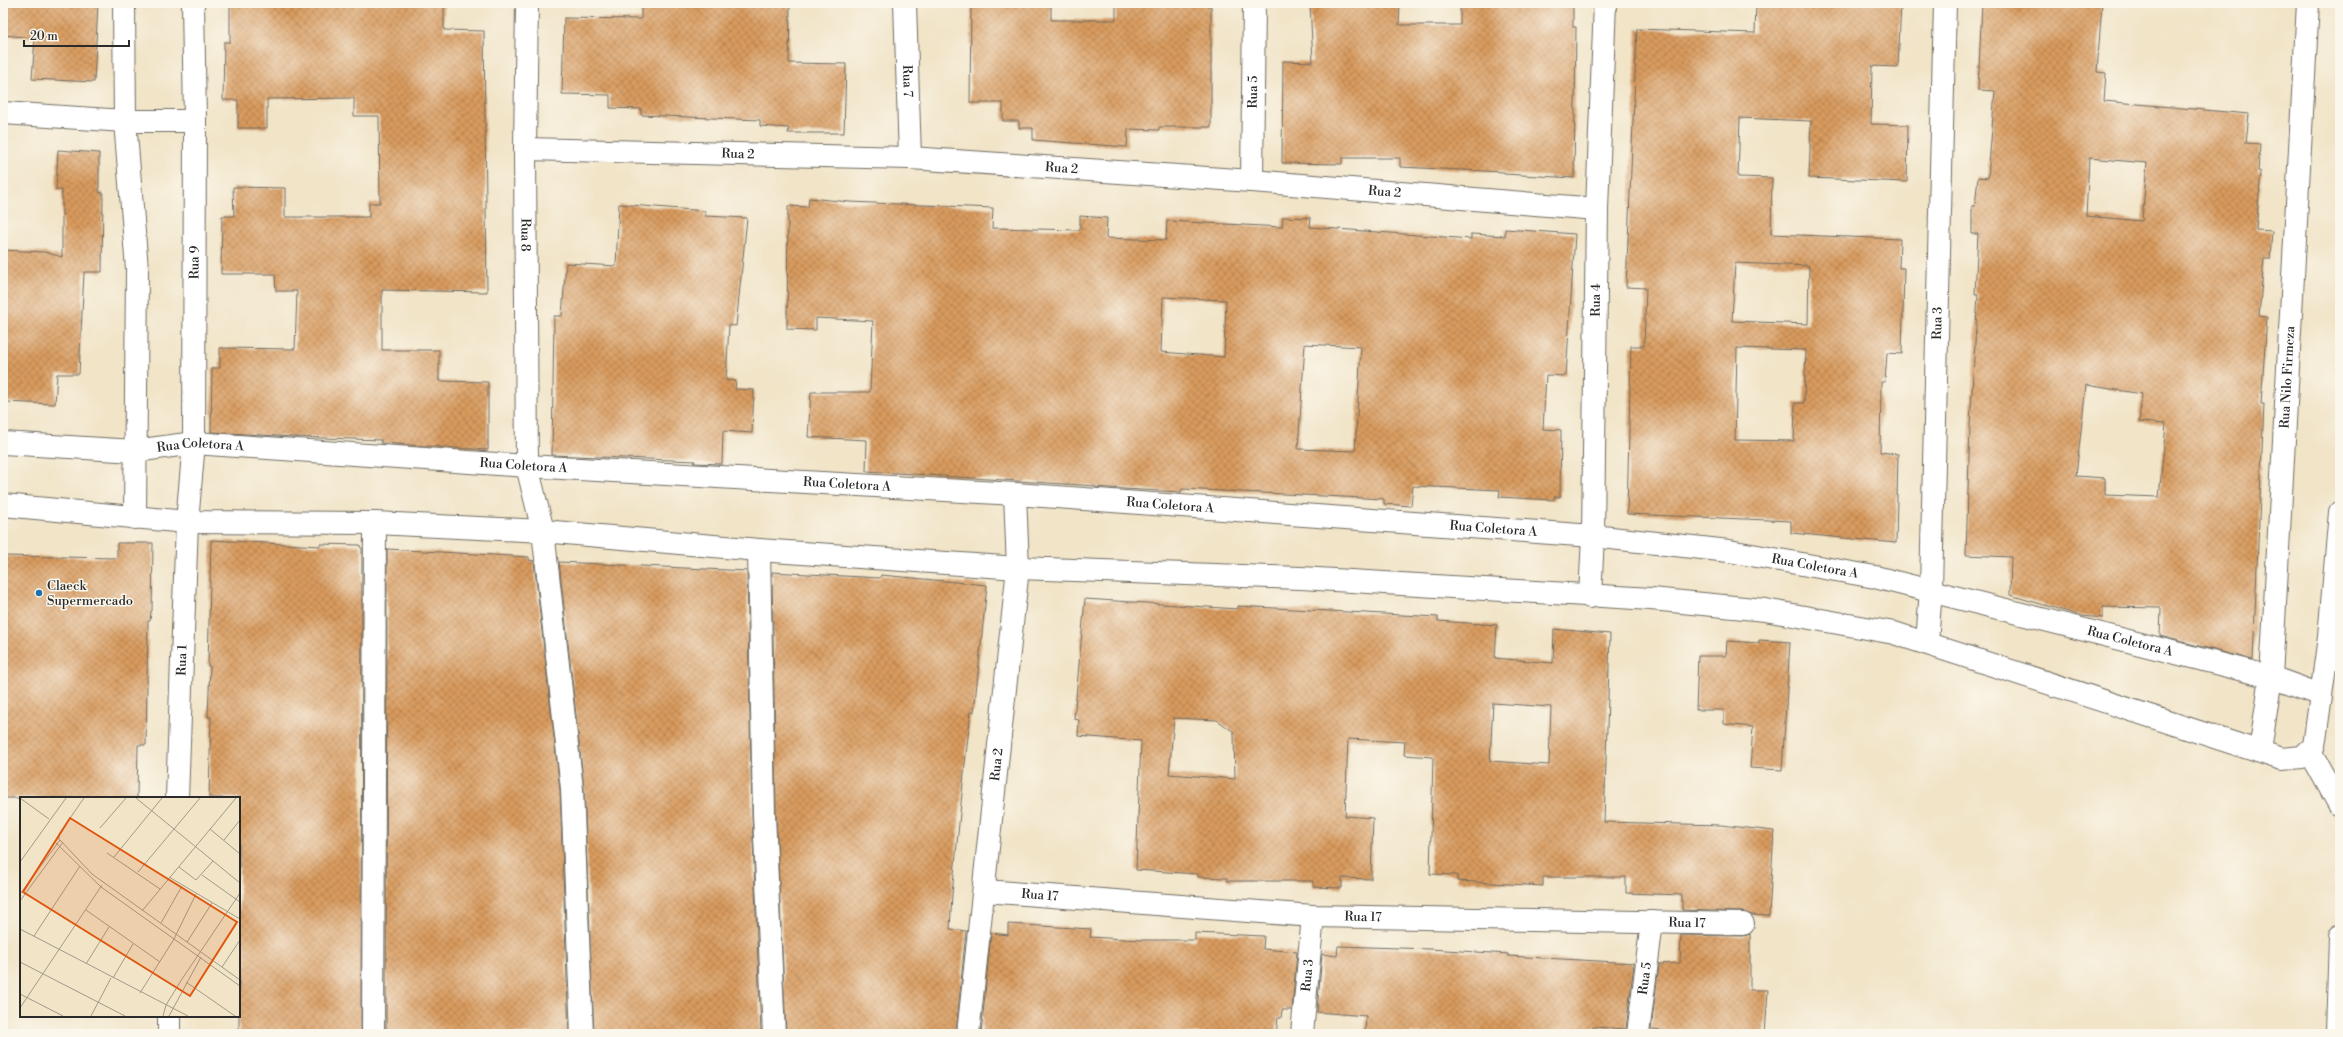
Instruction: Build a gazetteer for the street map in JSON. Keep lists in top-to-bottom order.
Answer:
{
  "streets": {
    "street": [
      "Rua 7",
      "Rua 5",
      "Rua 2",
      "Rua 8",
      "Rua 9",
      "Rua 4",
      "Rua 3",
      "Rua Nilo Firmeza",
      "Rua Coletora A",
      "Rua 1",
      "Rua 17"
    ]
  },
  "crossings": [
    ["Rua 7", "Rua 2"],
    ["Rua 5", "Rua 2"],
    ["Rua 5", "Rua 17"],
    ["Rua 2", "Rua 8"],
    ["Rua 2", "Rua 4"],
    ["Rua 2", "Rua Coletora A"],
    ["Rua 2", "Rua 17"],
    ["Rua 8", "Rua Coletora A"],
    ["Rua 9", "Rua Coletora A"],
    ["Rua 9", "Rua 1"],
    ["Rua 4", "Rua Coletora A"],
    ["Rua 3", "Rua Coletora A"],
    ["Rua 3", "Rua 17"],
    ["Rua Nilo Firmeza", "Rua Coletora A"]
  ],
  "places": ["Claeck Supermercado"],
  "scale_bar": "20 m"
}
